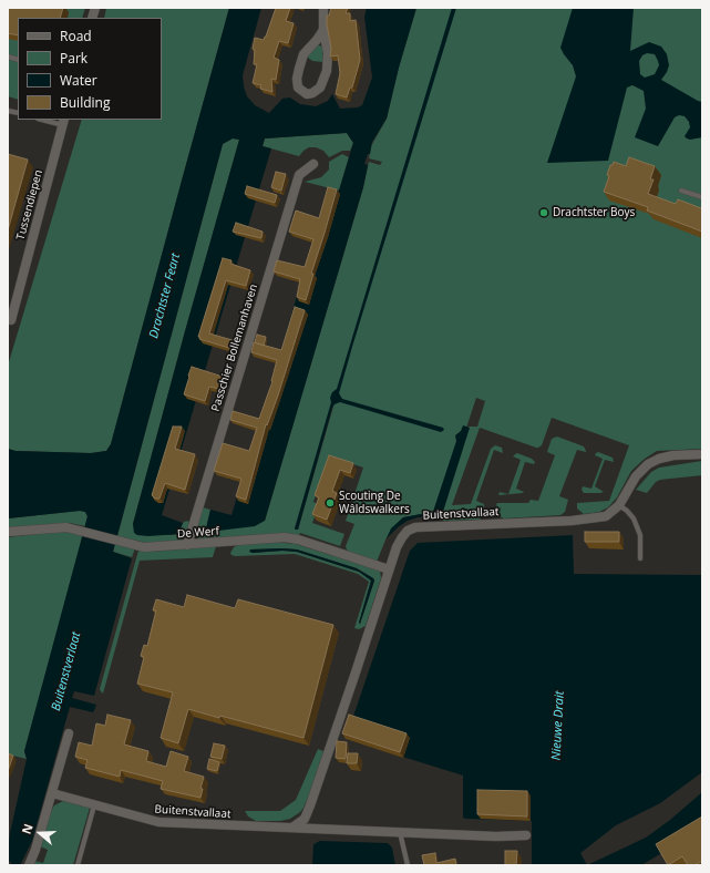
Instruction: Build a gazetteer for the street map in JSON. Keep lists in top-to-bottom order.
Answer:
{
  "streets": {
    "street": [
      "Tussendiepen",
      "Passchier Bollemanhaven",
      "Buitenstvallaat",
      "De Werf"
    ]
  },
  "crossings": [
    ["Passchier Bollemanhaven", "De Werf"],
    ["Buitenstvallaat", "De Werf"]
  ],
  "water": ["Drachtster Feart", "Buitenstverlaat", "Nieuwe Drait"],
  "places": ["Drachtster Boys", "Scouting De Wâldswalkers"],
  "legend": [
    "Road",
    "Park",
    "Water",
    "Building"
  ],
  "north": "left"
}
